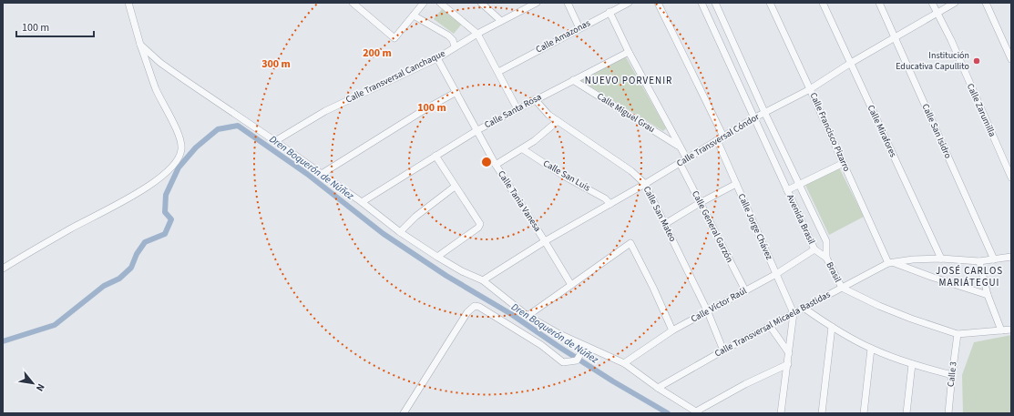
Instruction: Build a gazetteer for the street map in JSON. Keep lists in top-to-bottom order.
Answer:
{
  "streets": {
    "street": [
      "Calle Amazonas",
      "Calle Transversal Canchaque",
      "Calle Zarumilla",
      "Calle Santa Rosa",
      "Calle Miguel Grau",
      "Calle Mirafores",
      "Calle San Isidro",
      "Calle Francisco Pizarro",
      "Calle Transversal Cóndor",
      "Calle San Luis",
      "Calle Tania Vanesa",
      "Calle San Mateo",
      "Avenida Brasil",
      "Calle General Garzón",
      "Calle Jorge Chávez",
      "Brasil",
      "Calle Víctor Raúl",
      "Calle Transversal Micaela Bastidas",
      "Calle 3"
    ]
  },
  "crossings": [
    ["Calle Transversal Canchaque", "Calle Tania Vanesa"],
    ["Calle Zarumilla", "Calle Transversal Cóndor"],
    ["Calle Santa Rosa", "Calle Miguel Grau"],
    ["Calle Santa Rosa", "Calle Tania Vanesa"],
    ["Calle Santa Rosa", "Calle San Mateo"],
    ["Calle Mirafores", "Calle Transversal Cóndor"],
    ["Calle Mirafores", "Calle Transversal Micaela Bastidas"],
    ["Calle San Isidro", "Calle Transversal Cóndor"],
    ["Calle San Isidro", "Calle Transversal Micaela Bastidas"],
    ["Calle Francisco Pizarro", "Calle Transversal Cóndor"],
    ["Calle Francisco Pizarro", "Calle Transversal Micaela Bastidas"],
    ["Calle Transversal Cóndor", "Calle San Luis"],
    ["Calle Transversal Cóndor", "Calle Tania Vanesa"],
    ["Calle Transversal Cóndor", "Calle San Mateo"],
    ["Calle Transversal Cóndor", "Avenida Brasil"],
    ["Calle Transversal Cóndor", "Calle General Garzón"],
    ["Calle Transversal Cóndor", "Calle Jorge Chávez"],
    ["Calle San Mateo", "Calle Víctor Raúl"],
    ["Calle San Mateo", "Calle Transversal Micaela Bastidas"],
    ["Avenida Brasil", "Brasil"],
    ["Avenida Brasil", "Calle Víctor Raúl"],
    ["Calle General Garzón", "Calle Víctor Raúl"],
    ["Calle Jorge Chávez", "Calle Víctor Raúl"],
    ["Calle Jorge Chávez", "Calle Transversal Micaela Bastidas"],
    ["Brasil", "Calle Transversal Micaela Bastidas"]
  ],
  "districts": ["NUEVO PORVENIR", "JOSÉ CARLOS MARIÁTEGUI"],
  "water": ["Dren Boquerón de Núñez"],
  "places": ["Institución Educativa Capullito"],
  "scale_bar": "100 m",
  "north": "bottom right",
  "rings": ["200 m", "300 m", "100 m"]
}
